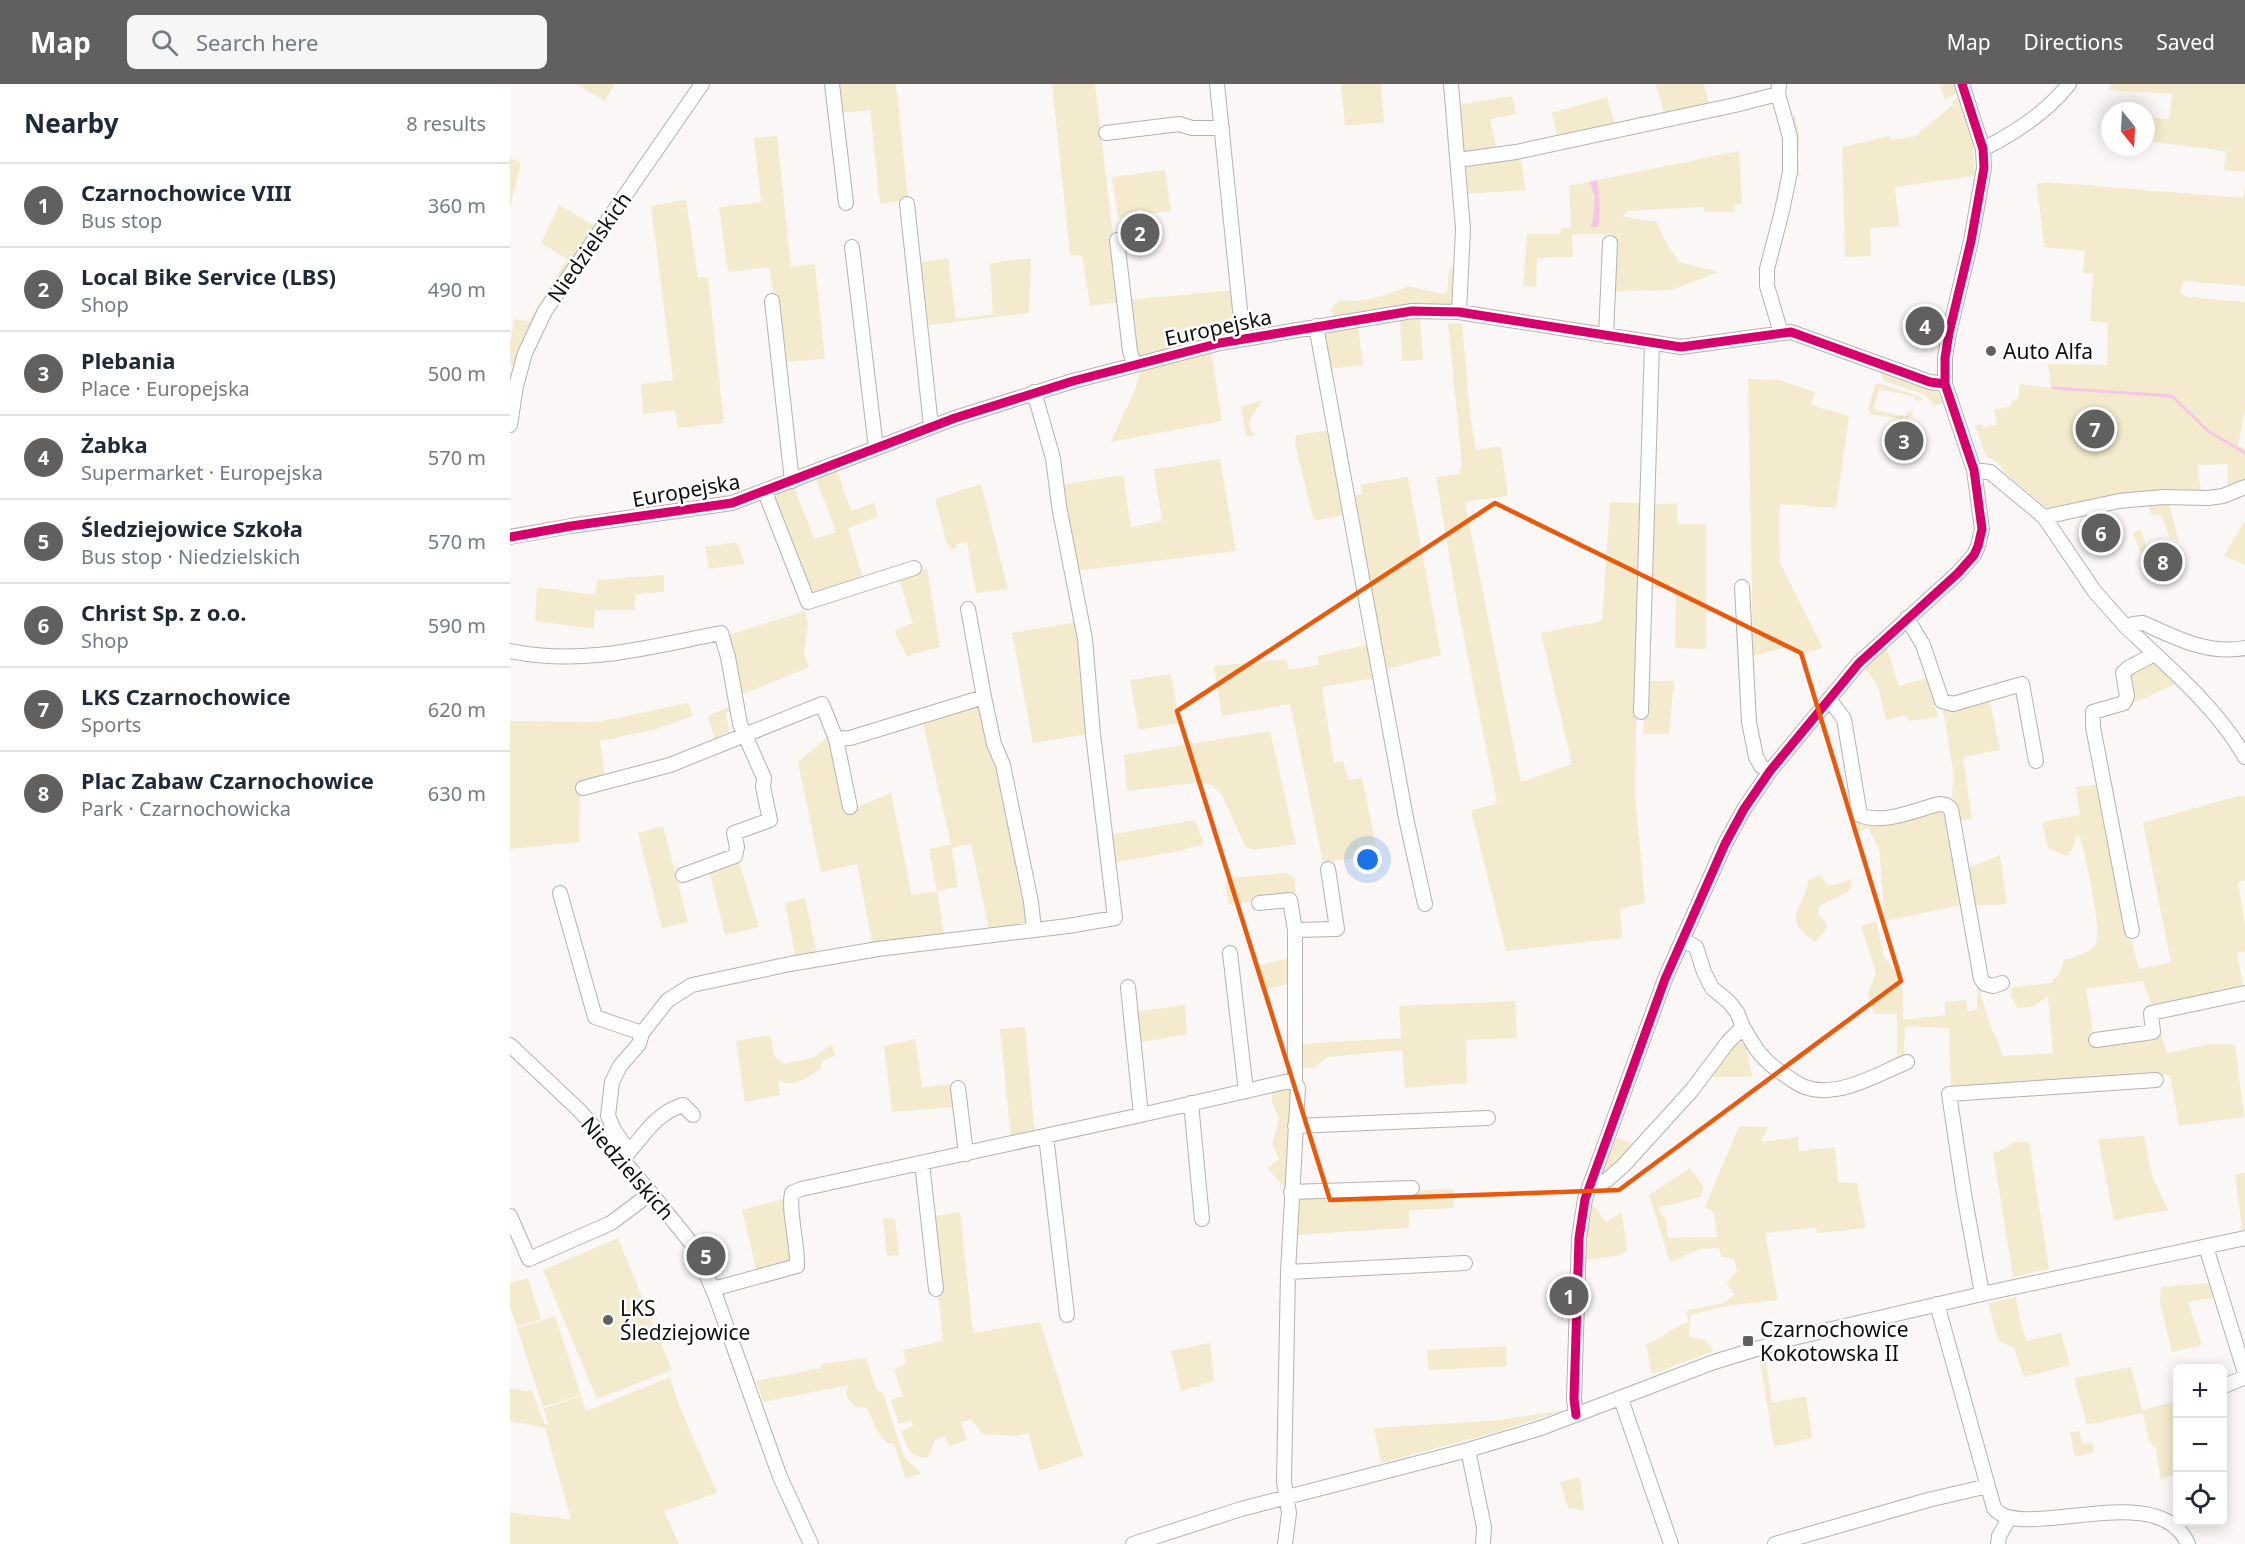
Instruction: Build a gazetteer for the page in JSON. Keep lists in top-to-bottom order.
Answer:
{
  "streets": {
    "street": ["Niedzielskich", "Europejska"]
  },
  "places": {
    "other": ["Auto Alfa", "LKS Śledziejowice"],
    "transit": ["Czarnochowice Kokotowska II"]
  },
  "north": "bottom",
  "page": {
    "header": "Map",
    "search": "Search here",
    "nav": ["Map", "Directions", "Saved"],
    "heading": ["Nearby", "8 results"],
    "list": [
      {
        "mark": "1",
        "name": "Czarnochowice VIII",
        "note": "Bus stop",
        "value": "360 m"
      },
      {
        "mark": "2",
        "name": "Local Bike Service (LBS)",
        "note": "Shop",
        "value": "490 m"
      },
      {
        "mark": "3",
        "name": "Plebania",
        "note": "Place · Europejska",
        "value": "500 m"
      },
      {
        "mark": "4",
        "name": "Żabka",
        "note": "Supermarket · Europejska",
        "value": "570 m"
      },
      {
        "mark": "5",
        "name": "Śledziejowice Szkoła",
        "note": "Bus stop · Niedzielskich",
        "value": "570 m"
      },
      {
        "mark": "6",
        "name": "Christ Sp. z o.o.",
        "note": "Shop",
        "value": "590 m"
      },
      {
        "mark": "7",
        "name": "LKS Czarnochowice",
        "note": "Sports",
        "value": "620 m"
      },
      {
        "mark": "8",
        "name": "Plac Zabaw Czarnochowice",
        "note": "Park · Czarnochowicka",
        "value": "630 m"
      }
    ],
    "pins": [
      "2",
      "4",
      "7",
      "3",
      "6",
      "8",
      "5",
      "1"
    ],
    "map_buttons": ["+", "−"]
  }
}
